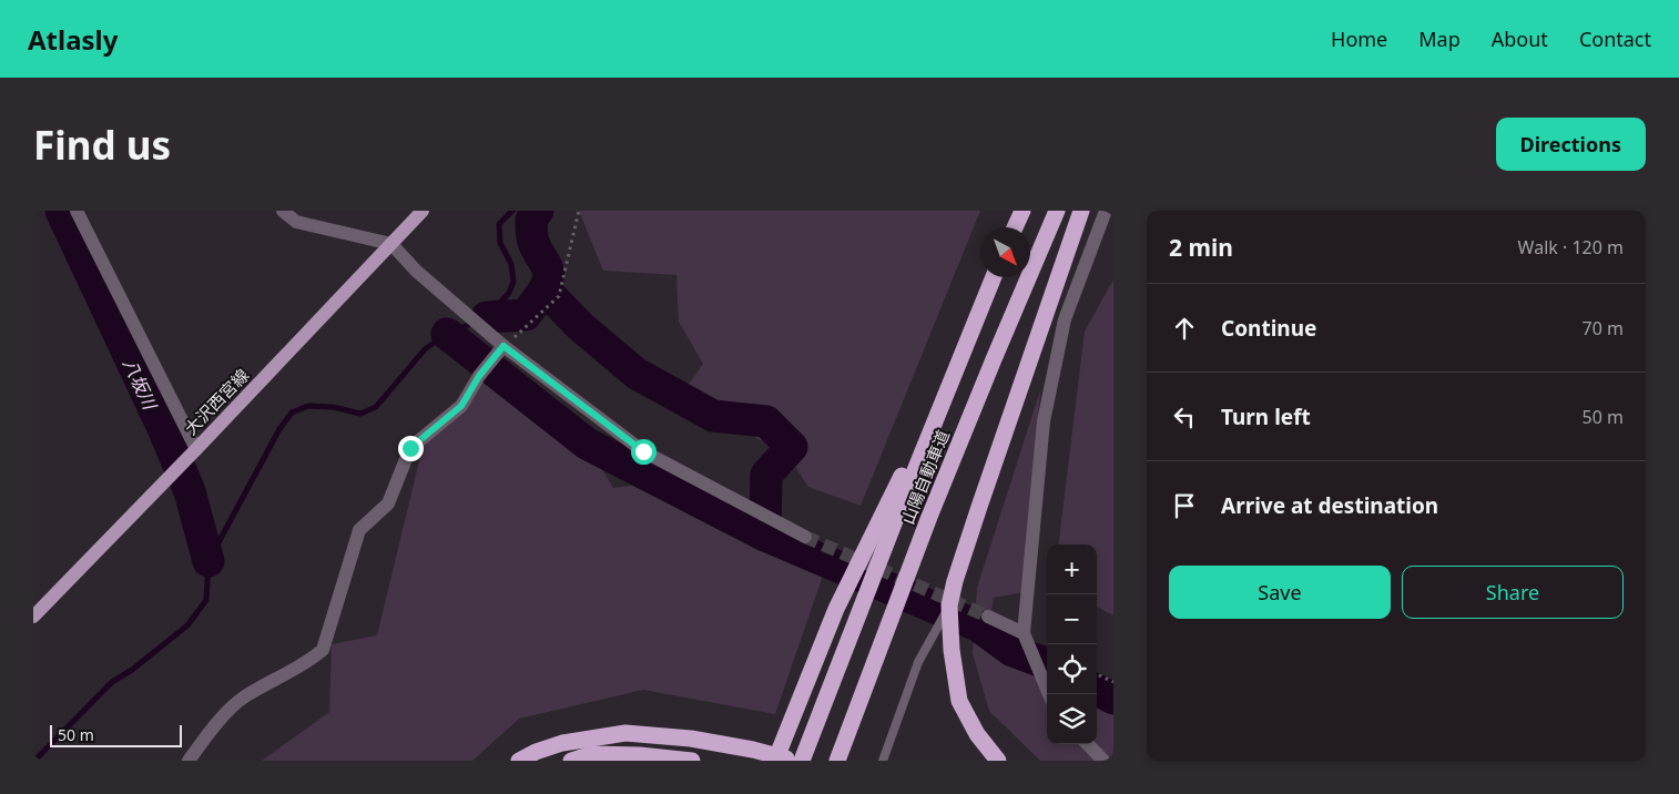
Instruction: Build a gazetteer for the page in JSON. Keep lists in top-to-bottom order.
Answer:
{
  "streets": {
    "highway": ["山陽自動車道"],
    "main road": ["大沢西宮線"]
  },
  "water": ["八坂川"],
  "scale_bar": "50 m",
  "north": "bottom right",
  "page": {
    "header": "Atlasly",
    "nav": [
      "Home",
      "Map",
      "About",
      "Contact"
    ],
    "buttons": [
      "Directions",
      ["Save", "Share"]
    ],
    "title": "Find us",
    "heading": ["2 min", "Walk · 120 m"],
    "list": [
      ["Continue", "70 m"],
      ["Turn left", "50 m"],
      "Arrive at destination"
    ],
    "map_buttons": ["+", "−"],
    "scale": "50 m"
  }
}
